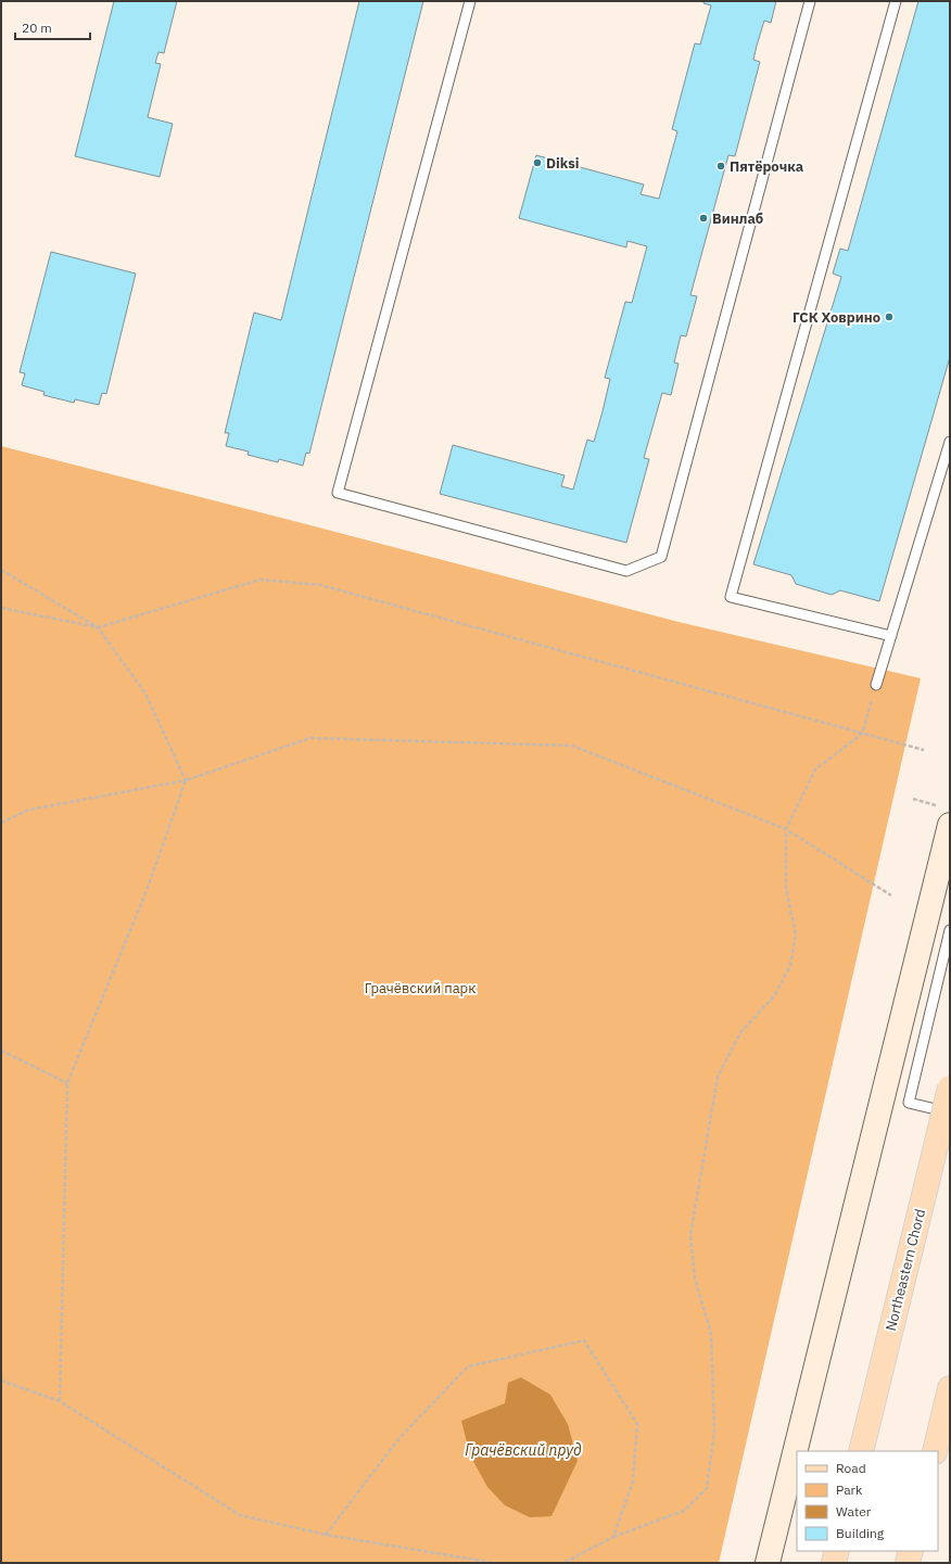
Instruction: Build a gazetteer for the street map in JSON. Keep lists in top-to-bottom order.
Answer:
{
  "streets": {
    "main road": ["Northeastern Chord"]
  },
  "water": ["Грачёвский пруд"],
  "parks": ["Грачёвский парк"],
  "places": [
    "Diksi",
    "Пятёрочка",
    "Винлаб",
    "ГСК Ховрино"
  ],
  "legend": [
    "Road",
    "Park",
    "Water",
    "Building"
  ],
  "scale_bar": "20 m"
}
